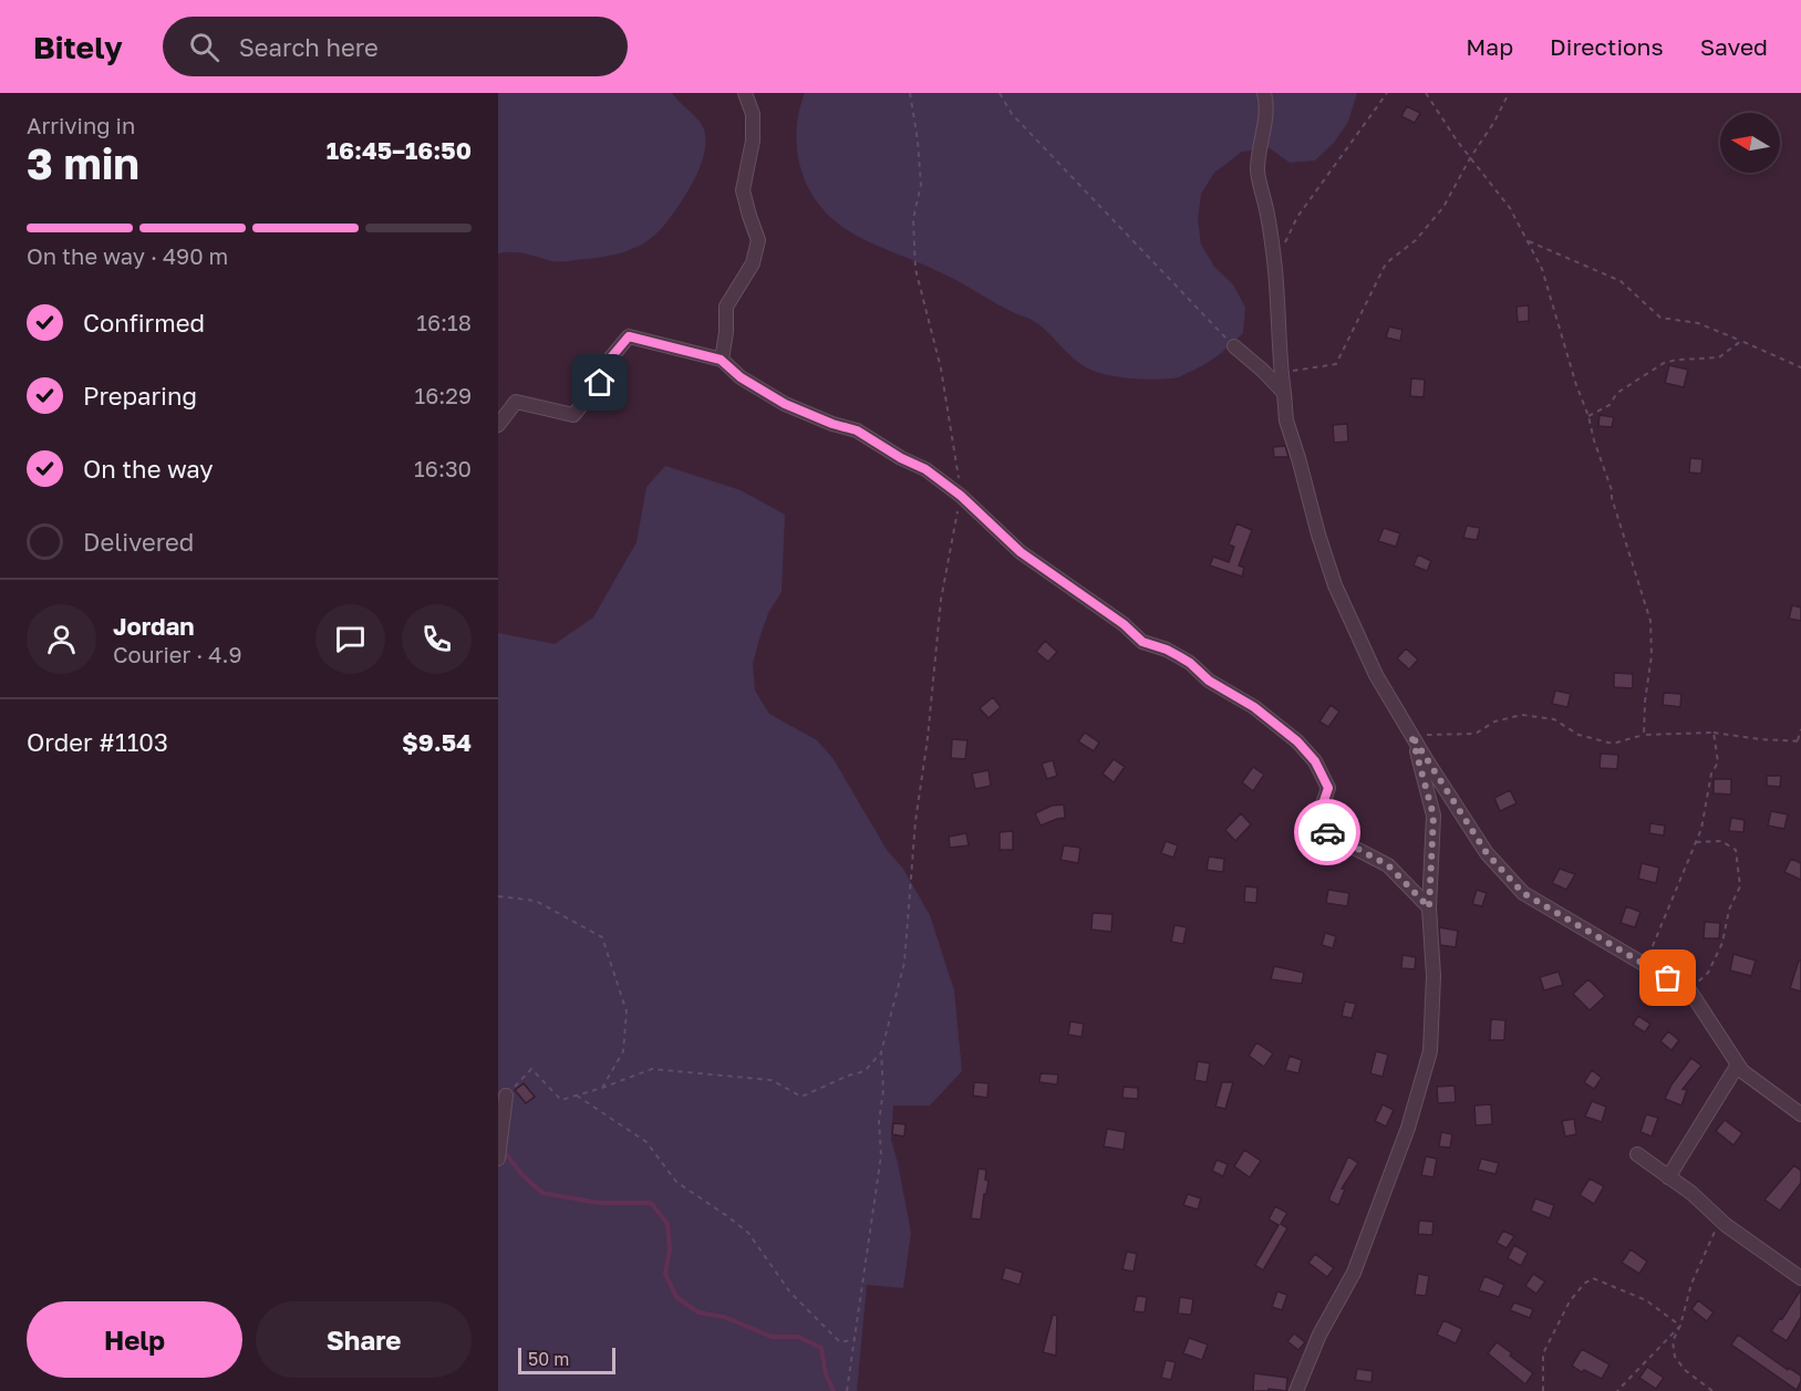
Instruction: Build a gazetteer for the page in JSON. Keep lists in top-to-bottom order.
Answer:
{
  "scale_bar": "50 m",
  "north": "left",
  "page": {
    "header": "Bitely",
    "search": "Search here",
    "nav": ["Map", "Directions", "Saved"],
    "heading": ["3 min", "Arriving in", "16:45–16:50"],
    "panel": [
      "Jordan",
      "Courier · 4.9",
      "Order #1103",
      "$9.54"
    ],
    "bar": "On the way · 490 m",
    "list": [
      ["Confirmed", "16:18"],
      ["Preparing", "16:29"],
      ["On the way", "16:30"],
      "Delivered"
    ],
    "buttons": ["Help", "Share"],
    "scale": "50 m"
  }
}
